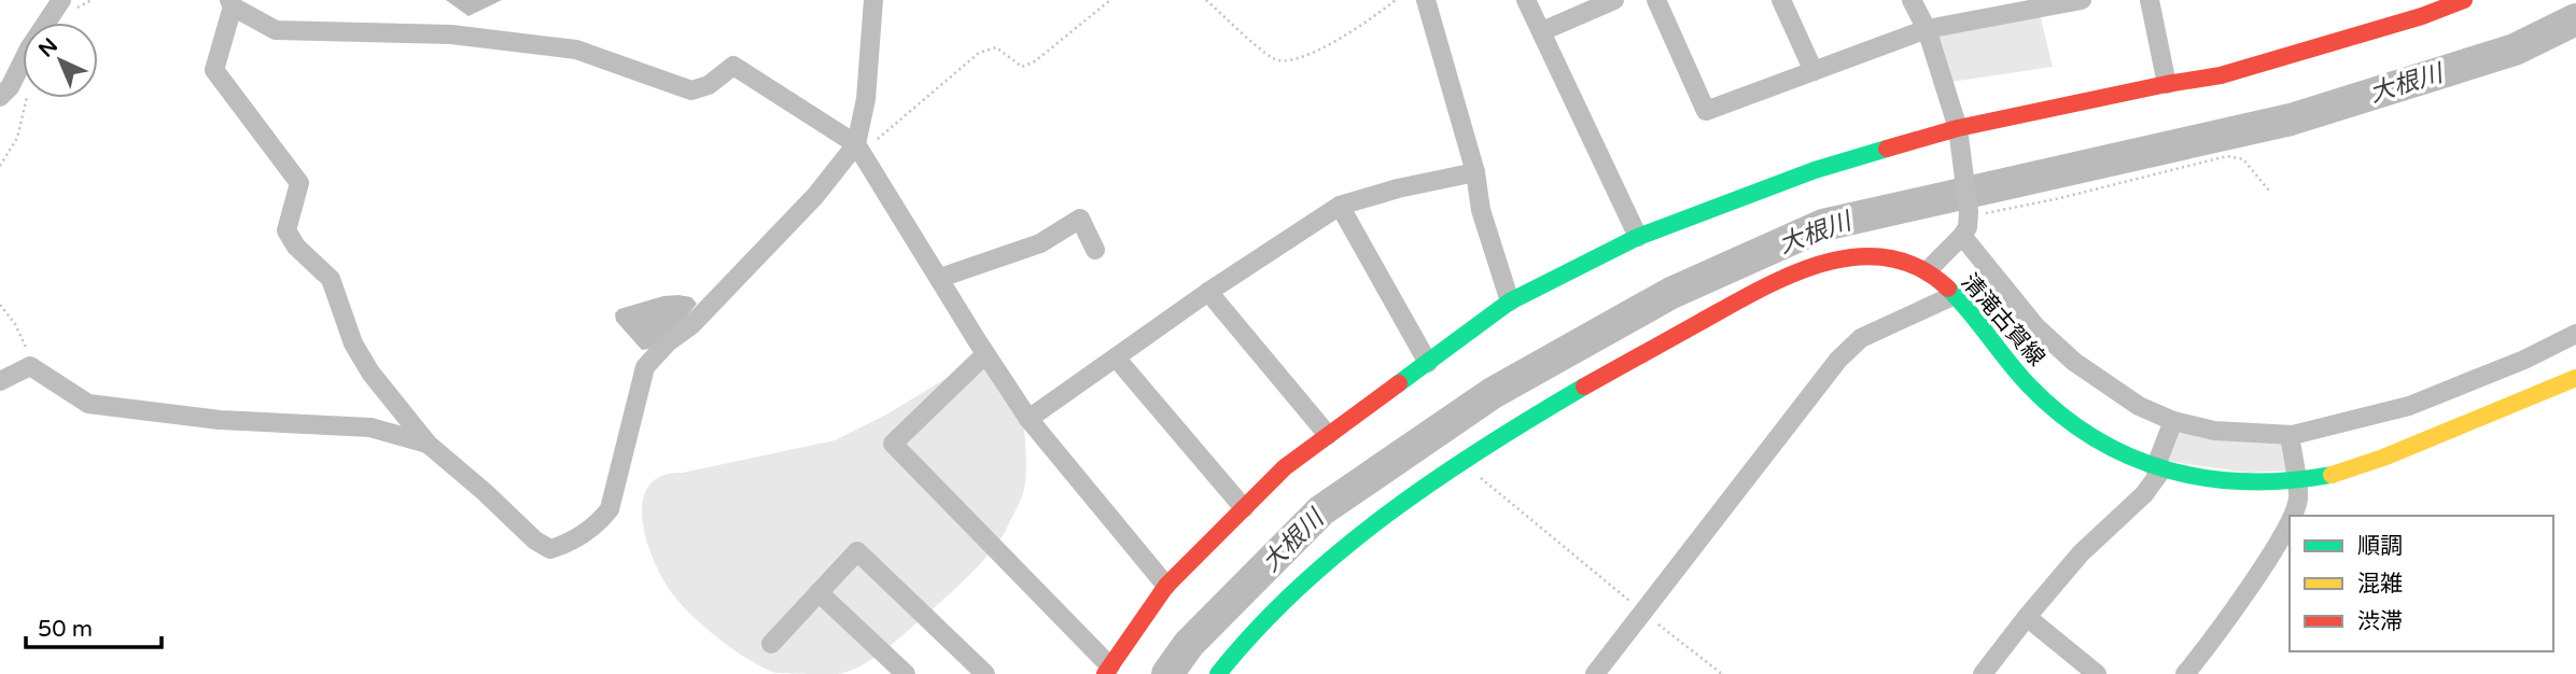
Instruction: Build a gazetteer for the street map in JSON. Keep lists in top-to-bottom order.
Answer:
{
  "streets": {
    "main road": ["清滝古賀線"]
  },
  "water": ["大根川"],
  "legend": ["順調", "混雑", "渋滞"],
  "scale_bar": "50 m",
  "north": "top left"
}
